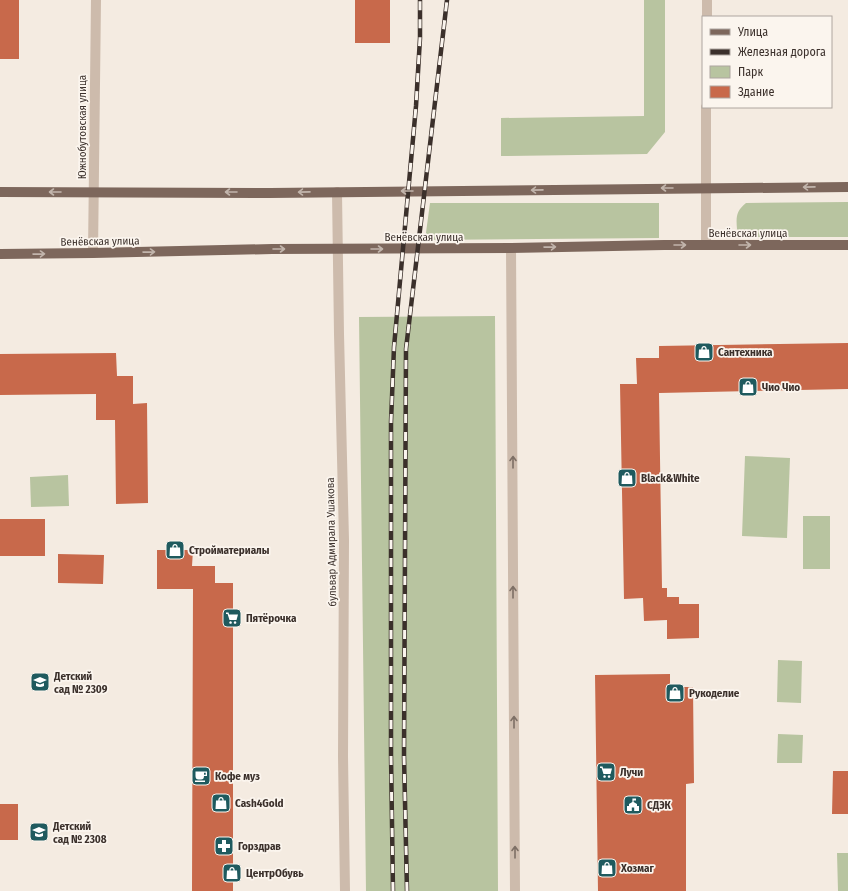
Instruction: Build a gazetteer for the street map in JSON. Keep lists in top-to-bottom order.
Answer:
{
  "streets": {
    "main road": ["Венёвская улица"],
    "street": ["Южнобутовская улица", "бульвар Адмирала Ушакова"]
  },
  "crossings": [
    ["Южнобутовская улица", "Венёвская улица"],
    ["Венёвская улица", "бульвар Адмирала Ушакова"]
  ],
  "places": {
    "shop": [
      "Сантехника",
      "Чио Чио",
      "Black&White",
      "Стройматериалы",
      "Рукоделие",
      "Cash4Gold",
      "Хозмаг",
      "ЦентрОбувь"
    ],
    "supermarket": ["Пятёрочка", "Лучи"],
    "school or university": ["Детский сад № 2309", "Детский сад № 2308"],
    "cafe": ["Кофе муз"],
    "public building": ["СДЭК"],
    "pharmacy": ["Горздрав"]
  },
  "legend": [
    "Улица",
    "Железная дорога",
    "Парк",
    "Здание"
  ]
}
